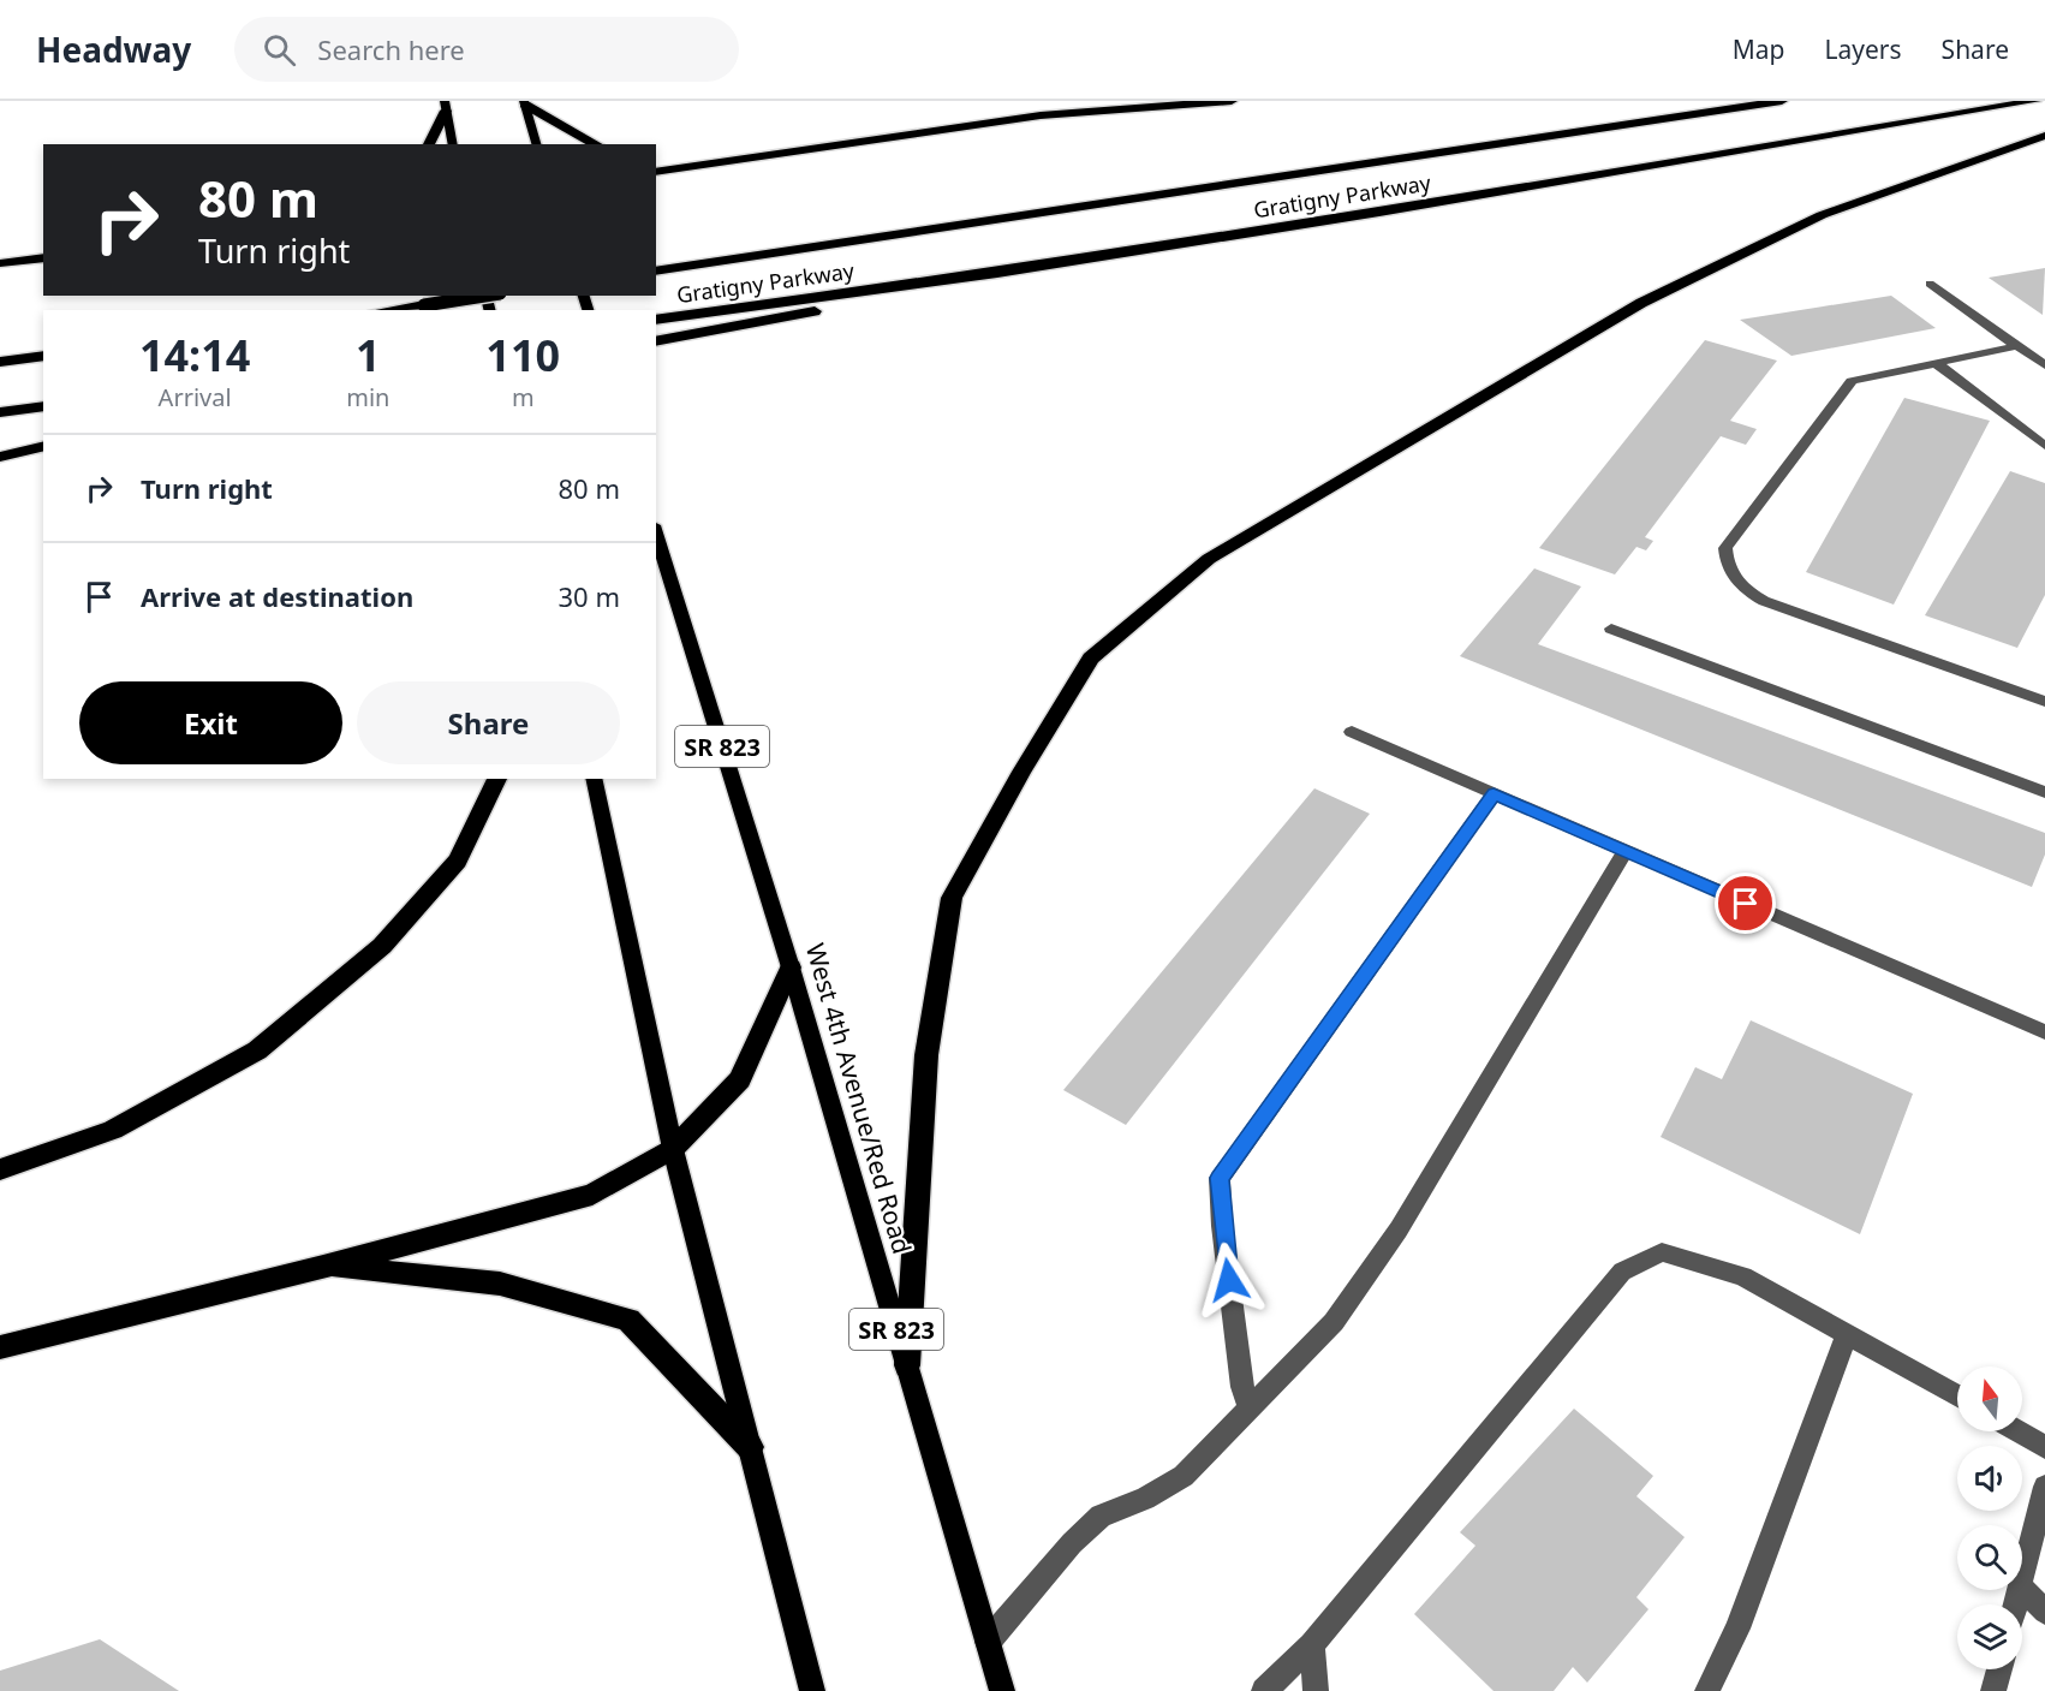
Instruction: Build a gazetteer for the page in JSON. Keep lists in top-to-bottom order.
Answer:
{
  "streets": {
    "highway": ["Gratigny Parkway"],
    "main road": ["SR 823", "West 4th Avenue/Red Road"]
  },
  "north": "top",
  "page": {
    "header": "Headway",
    "search": "Search here",
    "nav": ["Map", "Layers", "Share"],
    "turn": ["80 m", "Turn right"],
    "eta": [
      "14:14",
      "Arrival",
      "1",
      "min",
      "110",
      "m"
    ],
    "list": [
      {
        "name": "Turn right",
        "value": "80 m"
      },
      {
        "name": "Arrive at destination",
        "value": "30 m"
      }
    ],
    "buttons": ["Exit", "Share"]
  }
}
